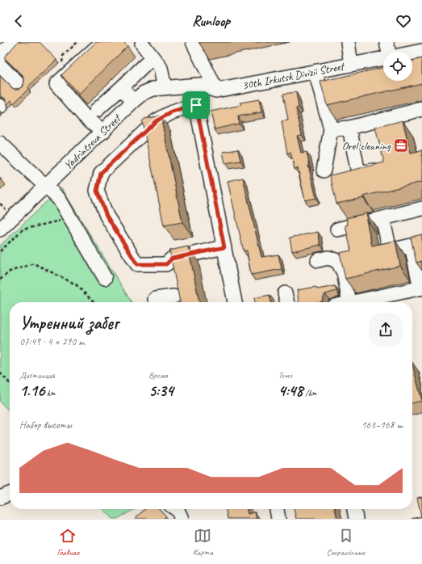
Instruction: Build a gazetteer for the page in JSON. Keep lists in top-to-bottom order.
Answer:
{
  "streets": {
    "street": ["30th Irkutsk Divizii Street", "Yadrintseva Street"]
  },
  "crossings": [
    ["30th Irkutsk Divizii Street", "Yadrintseva Street"]
  ],
  "places": {
    "office": ["Orel cleaning"]
  },
  "page": {
    "header": "Runloop",
    "heading": ["Утренний забег", "07:49 · 4 × 290 m"],
    "stats": [
      ["Дистанция", "1.16 km"],
      ["Время", "5:34"],
      ["Темп", "4:48 /km"]
    ],
    "chart": ["Набор высоты", "163–168 m"],
    "tabs": ["Главная", "Карта", "Сохранённые"]
  }
}
